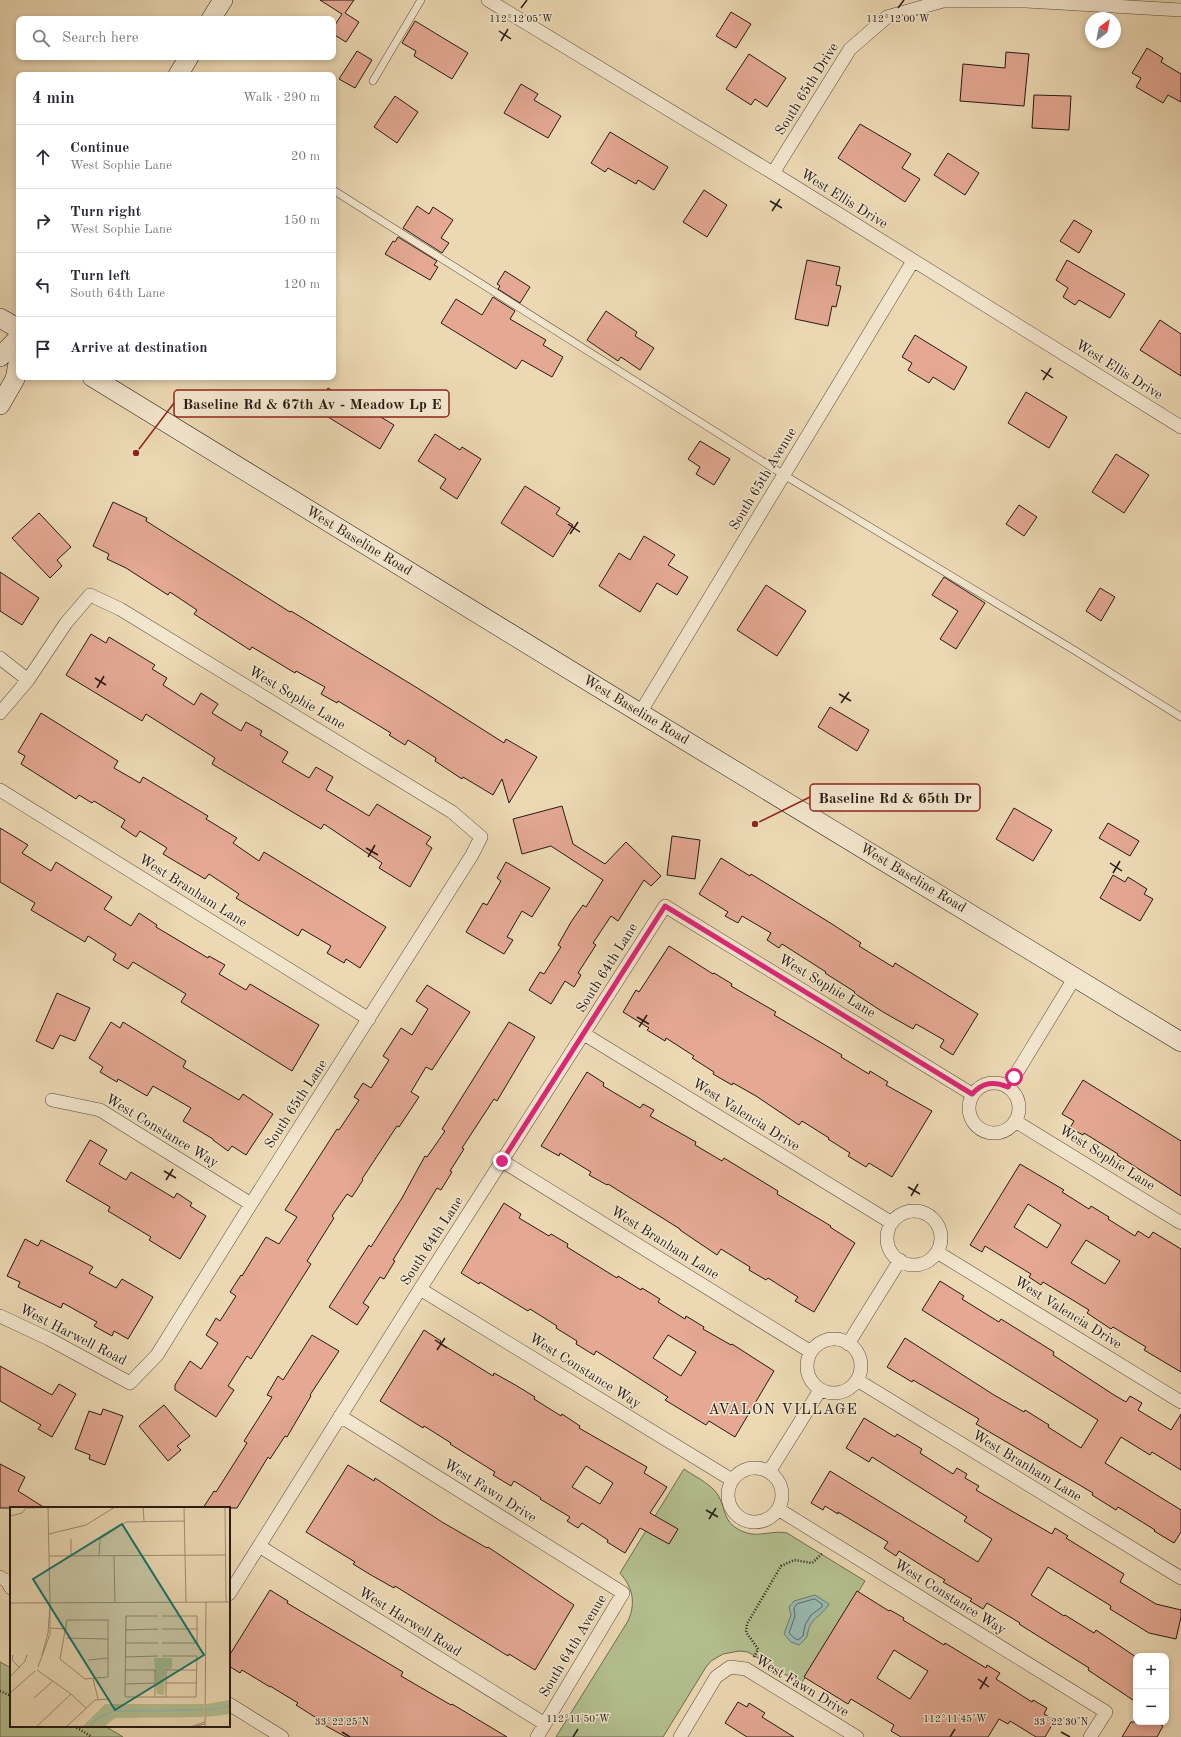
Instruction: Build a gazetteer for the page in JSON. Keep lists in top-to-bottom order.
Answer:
{
  "streets": {
    "main road": ["West Baseline Road"],
    "street": [
      "South 65th Drive",
      "West Ellis Drive",
      "South 65th Avenue",
      "West Sophie Lane",
      "West Branham Lane",
      "South 64th Lane",
      "South 65th Lane",
      "West Valencia Drive",
      "West Constance Way",
      "West Harwell Road",
      "West Fawn Drive",
      "South 64th Avenue"
    ]
  },
  "crossings": [
    ["South 65th Drive", "West Ellis Drive"],
    ["West Ellis Drive", "South 65th Avenue"],
    ["South 65th Avenue", "West Baseline Road"],
    ["West Sophie Lane", "South 64th Lane"],
    ["West Sophie Lane", "South 65th Lane"],
    ["West Branham Lane", "South 64th Lane"],
    ["West Branham Lane", "South 65th Lane"],
    ["South 64th Lane", "West Valencia Drive"],
    ["South 64th Lane", "West Constance Way"],
    ["South 64th Lane", "West Harwell Road"],
    ["South 64th Lane", "West Fawn Drive"],
    ["South 65th Lane", "West Constance Way"],
    ["South 65th Lane", "West Harwell Road"],
    ["West Harwell Road", "South 64th Avenue"],
    ["West Fawn Drive", "South 64th Avenue"]
  ],
  "districts": ["AVALON VILLAGE"],
  "places": ["Baseline Rd & 67th Av - Meadow Lp E", "Baseline Rd & 65th Dr"],
  "north": "top right",
  "page": {
    "search": "Search here",
    "heading": ["4 min", "Walk · 290 m"],
    "list": [
      ["Continue", "West Sophie Lane", "20 m"],
      ["Turn right", "West Sophie Lane", "150 m"],
      ["Turn left", "South 64th Lane", "120 m"],
      "Arrive at destination"
    ],
    "map_buttons": ["+", "−"]
  },
  "coordinates": [
    "112°12'05\"W",
    "112°12'00\"W",
    "112°11'50\"W",
    "112°11'45\"W",
    "33°22'25\"N",
    "33°22'30\"N"
  ]
}
